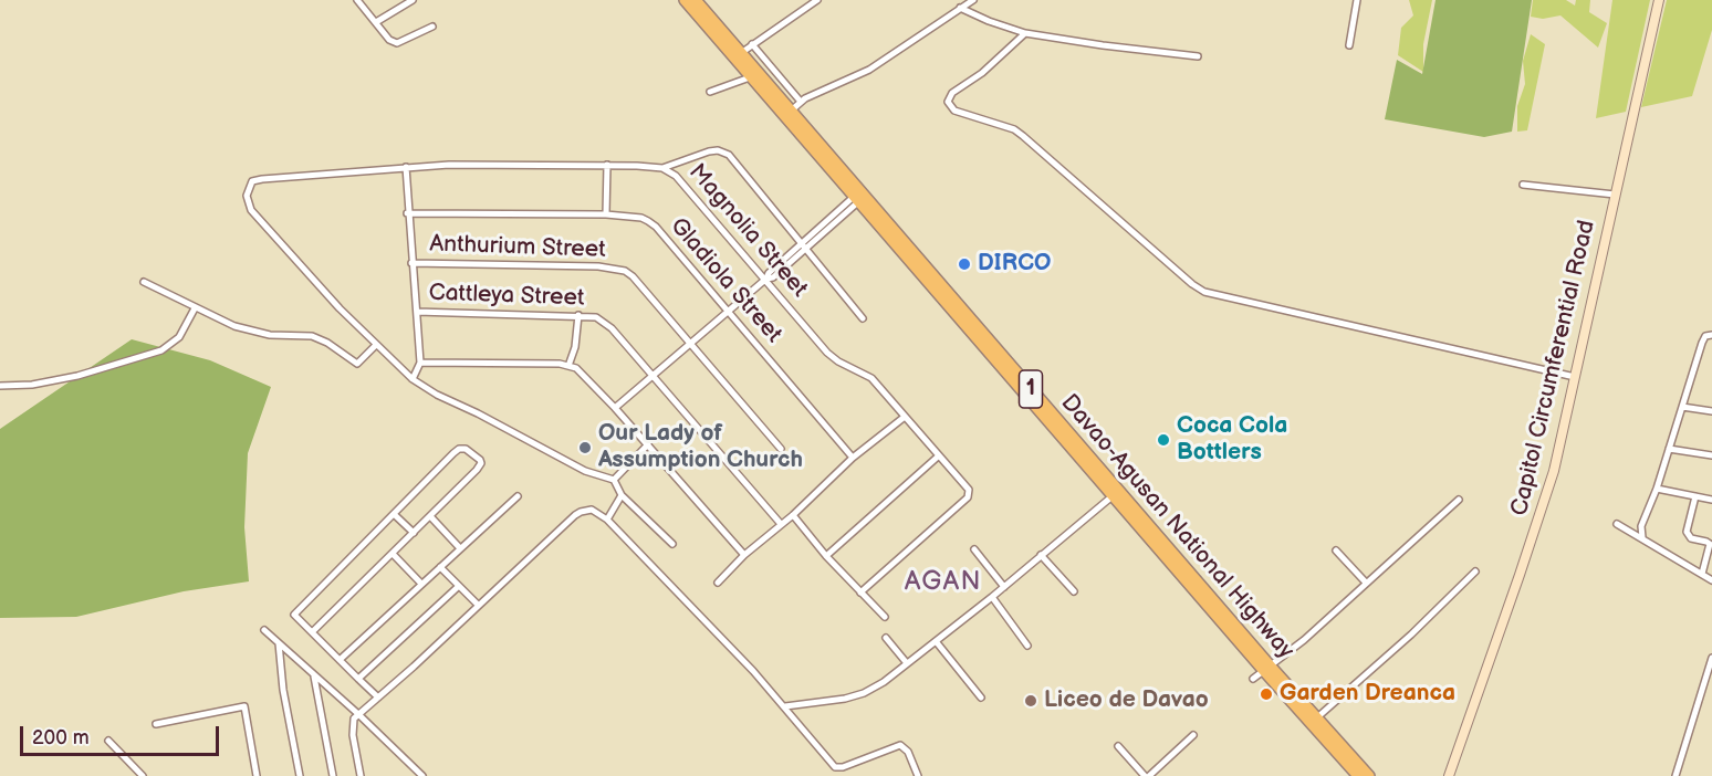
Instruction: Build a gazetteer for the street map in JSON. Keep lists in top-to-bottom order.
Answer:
{
  "streets": {
    "highway": ["1", "Davao-Agusan National Highway"],
    "main road": ["Capitol Circumferential Road"],
    "street": [
      "Magnolia Street",
      "Anthurium Street",
      "Gladiola Street",
      "Cattleya Street"
    ]
  },
  "districts": ["AGAN"],
  "places": [
    "DIRCO",
    "Coca Cola Bottlers",
    "Our Lady of Assumption Church",
    "Garden Dreanca",
    "Liceo de Davao"
  ],
  "scale_bar": "200 m"
}
